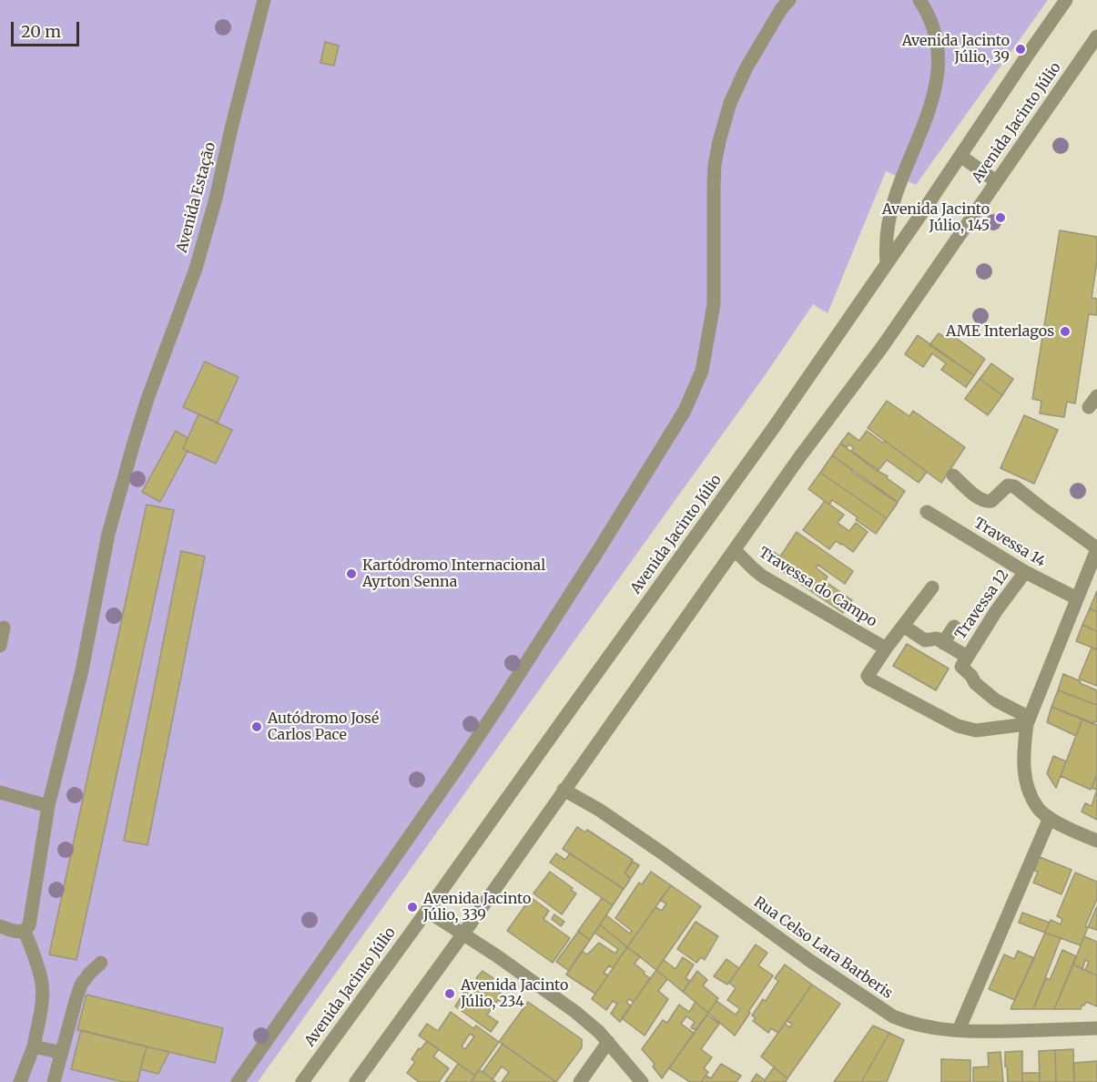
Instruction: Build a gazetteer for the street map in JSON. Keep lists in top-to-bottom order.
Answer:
{
  "streets": {
    "street": [
      "Avenida Jacinto Júlio",
      "Avenida Estação",
      "Travessa 14",
      "Travessa do Campo",
      "Travessa 12",
      "Rua Celso Lara Barberis"
    ]
  },
  "crossings": [
    ["Avenida Jacinto Júlio", "Travessa do Campo"],
    ["Avenida Jacinto Júlio", "Rua Celso Lara Barberis"],
    ["Travessa 14", "Travessa 12"]
  ],
  "places": [
    "Avenida Jacinto Júlio, 39",
    "Avenida Jacinto Júlio, 145",
    "AME Interlagos",
    "Kartódromo Internacional Ayrton Senna",
    "Autódromo José Carlos Pace",
    "Avenida Jacinto Júlio, 339",
    "Avenida Jacinto Júlio, 234"
  ],
  "scale_bar": "20 m"
}
